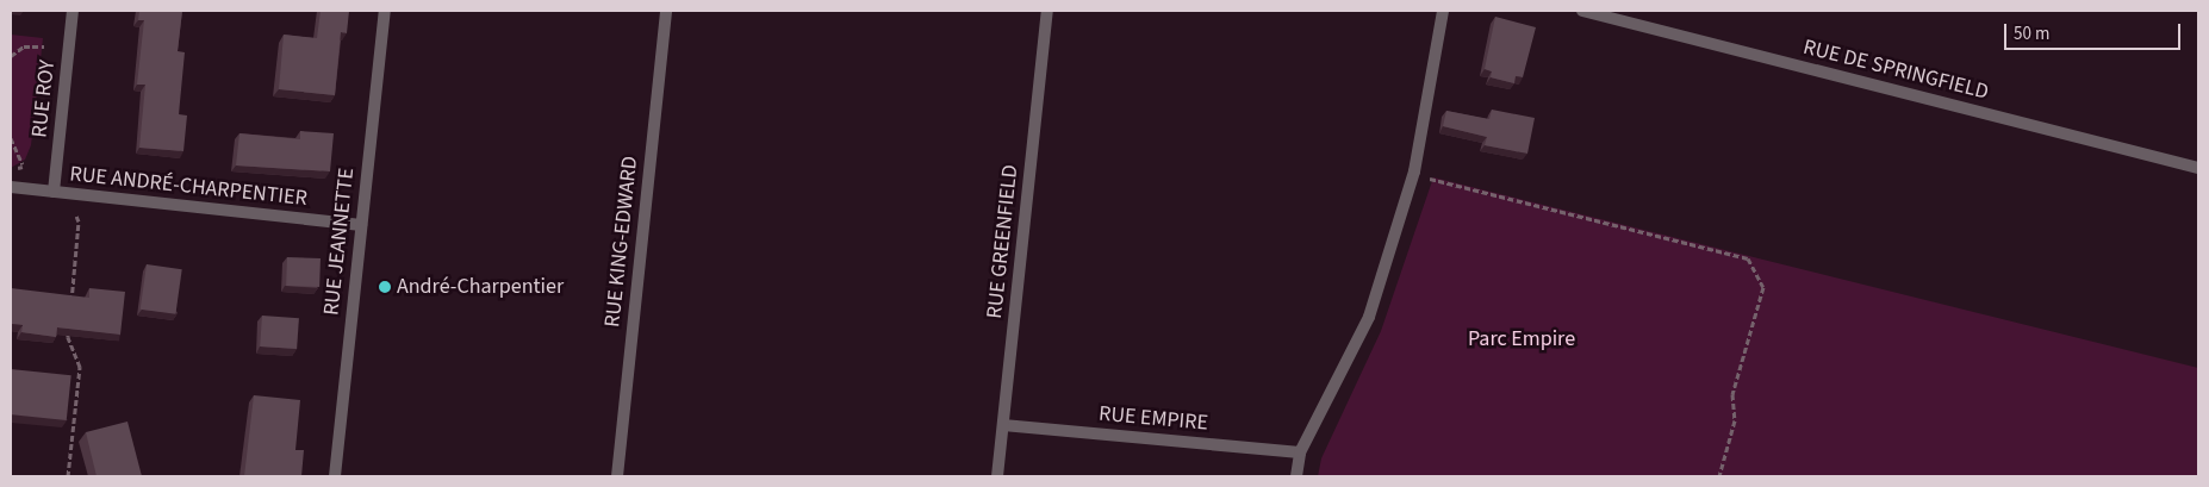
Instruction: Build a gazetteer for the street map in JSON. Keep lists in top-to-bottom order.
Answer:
{
  "streets": {
    "street": [
      "RUE DE SPRINGFIELD",
      "RUE ROY",
      "RUE ANDRÉ-CHARPENTIER",
      "RUE JEANNETTE",
      "RUE KING-EDWARD",
      "RUE GREENFIELD",
      "RUE EMPIRE"
    ]
  },
  "crossings": [
    ["RUE ROY", "RUE ANDRÉ-CHARPENTIER"],
    ["RUE ANDRÉ-CHARPENTIER", "RUE JEANNETTE"],
    ["RUE GREENFIELD", "RUE EMPIRE"]
  ],
  "parks": ["Parc Empire"],
  "places": ["André-Charpentier"],
  "scale_bar": "50 m"
}
